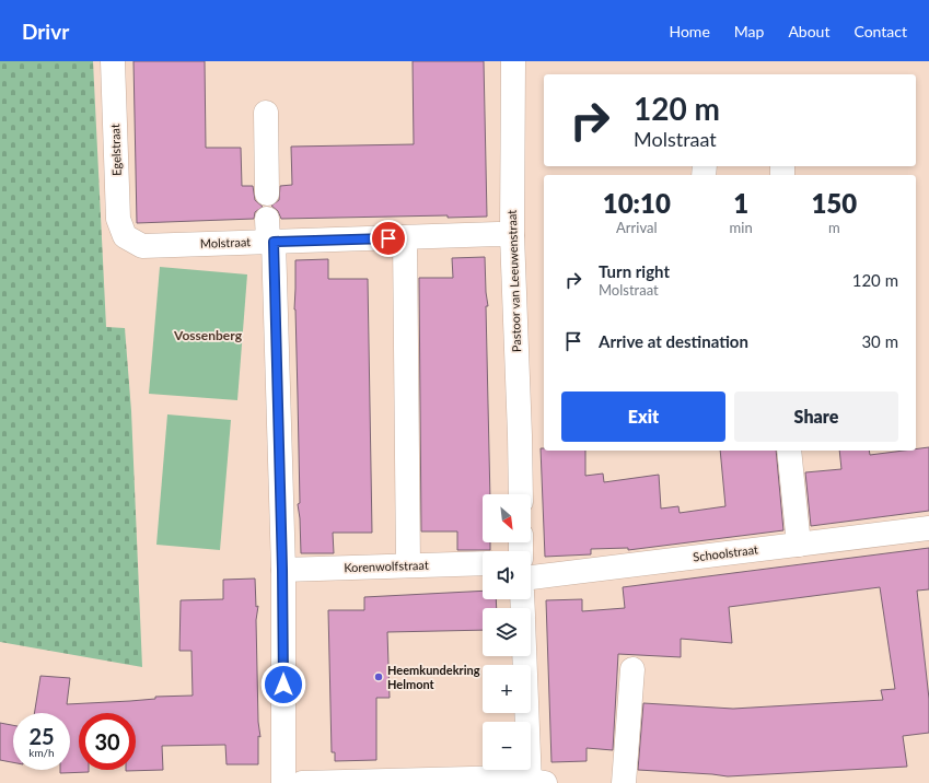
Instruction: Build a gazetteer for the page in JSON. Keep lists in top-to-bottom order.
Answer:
{
  "streets": {
    "street": [
      "Egelstraat",
      "Molstraat",
      "Pastoor van Leeuwenstraat",
      "Schoolstraat",
      "Korenwolfstraat"
    ]
  },
  "crossings": [
    ["Egelstraat", "Molstraat"],
    ["Molstraat", "Pastoor van Leeuwenstraat"]
  ],
  "districts": ["Vossenberg"],
  "places": ["Heemkundekring Helmont"],
  "north": "bottom right",
  "page": {
    "header": "Drivr",
    "nav": [
      "Home",
      "Map",
      "About",
      "Contact"
    ],
    "turn": ["120 m", "Molstraat"],
    "eta": [
      "10:10",
      "Arrival",
      "1",
      "min",
      "150",
      "m"
    ],
    "list": [
      {
        "name": "Turn right",
        "note": "Molstraat",
        "value": "120 m"
      },
      {
        "name": "Arrive at destination",
        "value": "30 m"
      }
    ],
    "buttons": ["Exit", "Share"],
    "map_buttons": ["+", "−"],
    "speed": "25 km/h",
    "limit": "30"
  }
}
